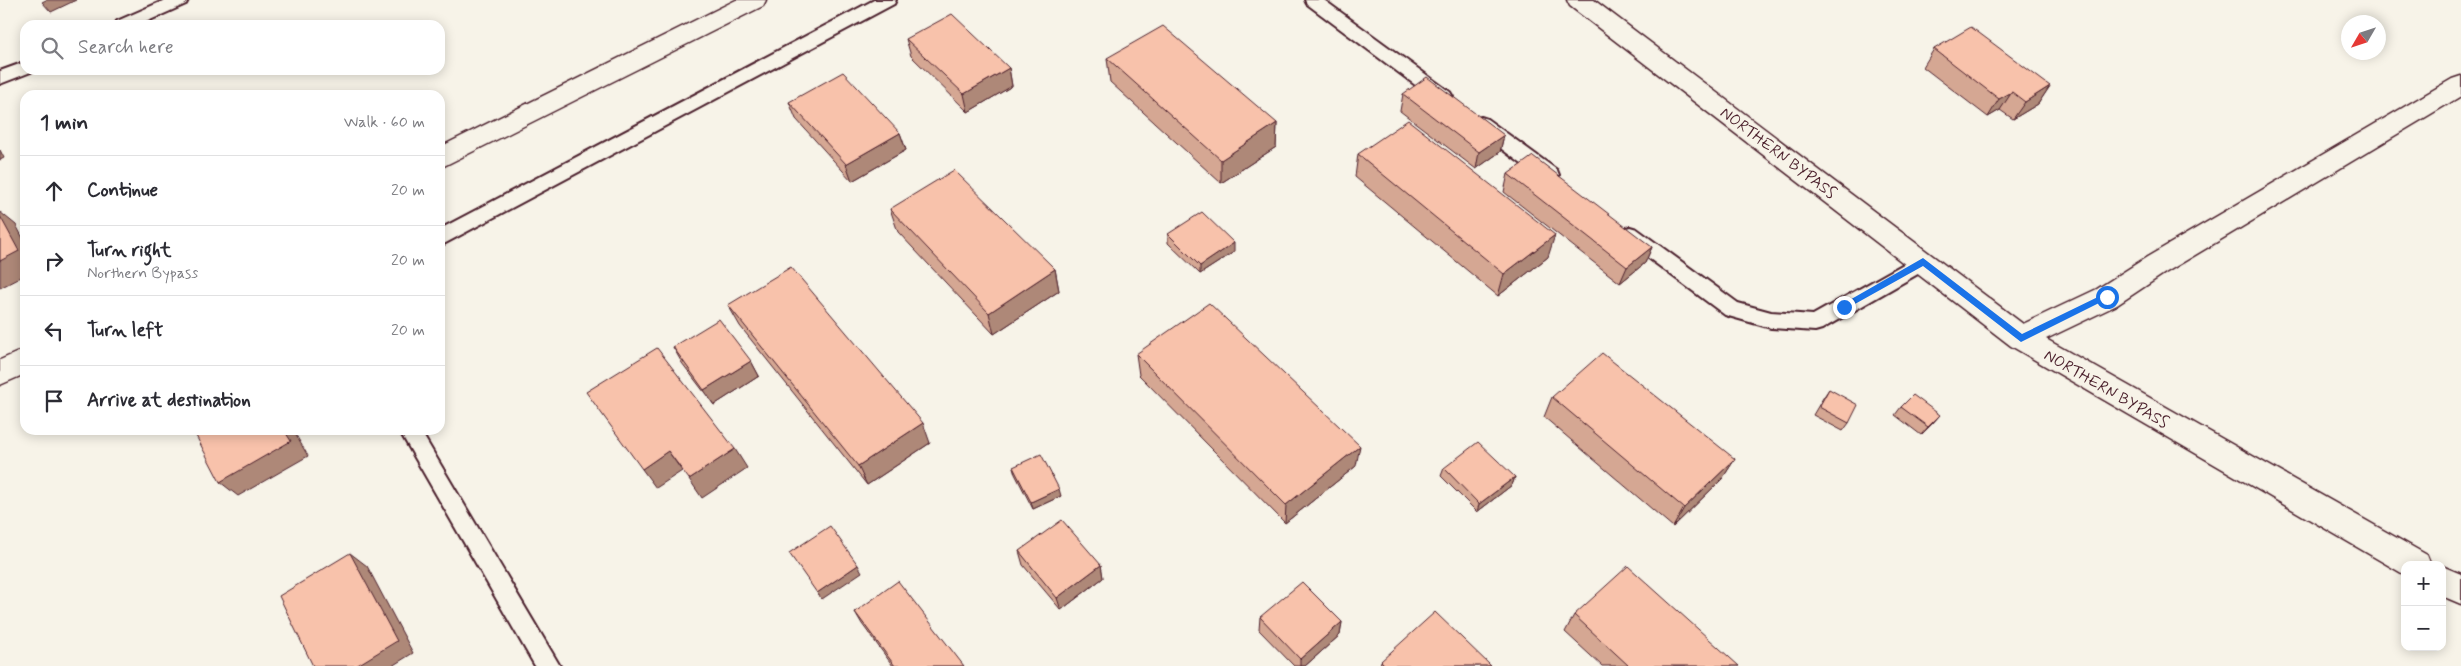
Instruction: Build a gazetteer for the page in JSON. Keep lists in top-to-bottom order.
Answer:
{
  "streets": {
    "street": ["NORTHERN BYPASS"]
  },
  "north": "bottom left",
  "page": {
    "search": "Search here",
    "heading": ["1 min", "Walk · 60 m"],
    "list": [
      ["Continue", "20 m"],
      ["Turn right", "Northern Bypass", "20 m"],
      ["Turn left", "20 m"],
      "Arrive at destination"
    ],
    "map_buttons": ["+", "−"]
  }
}
